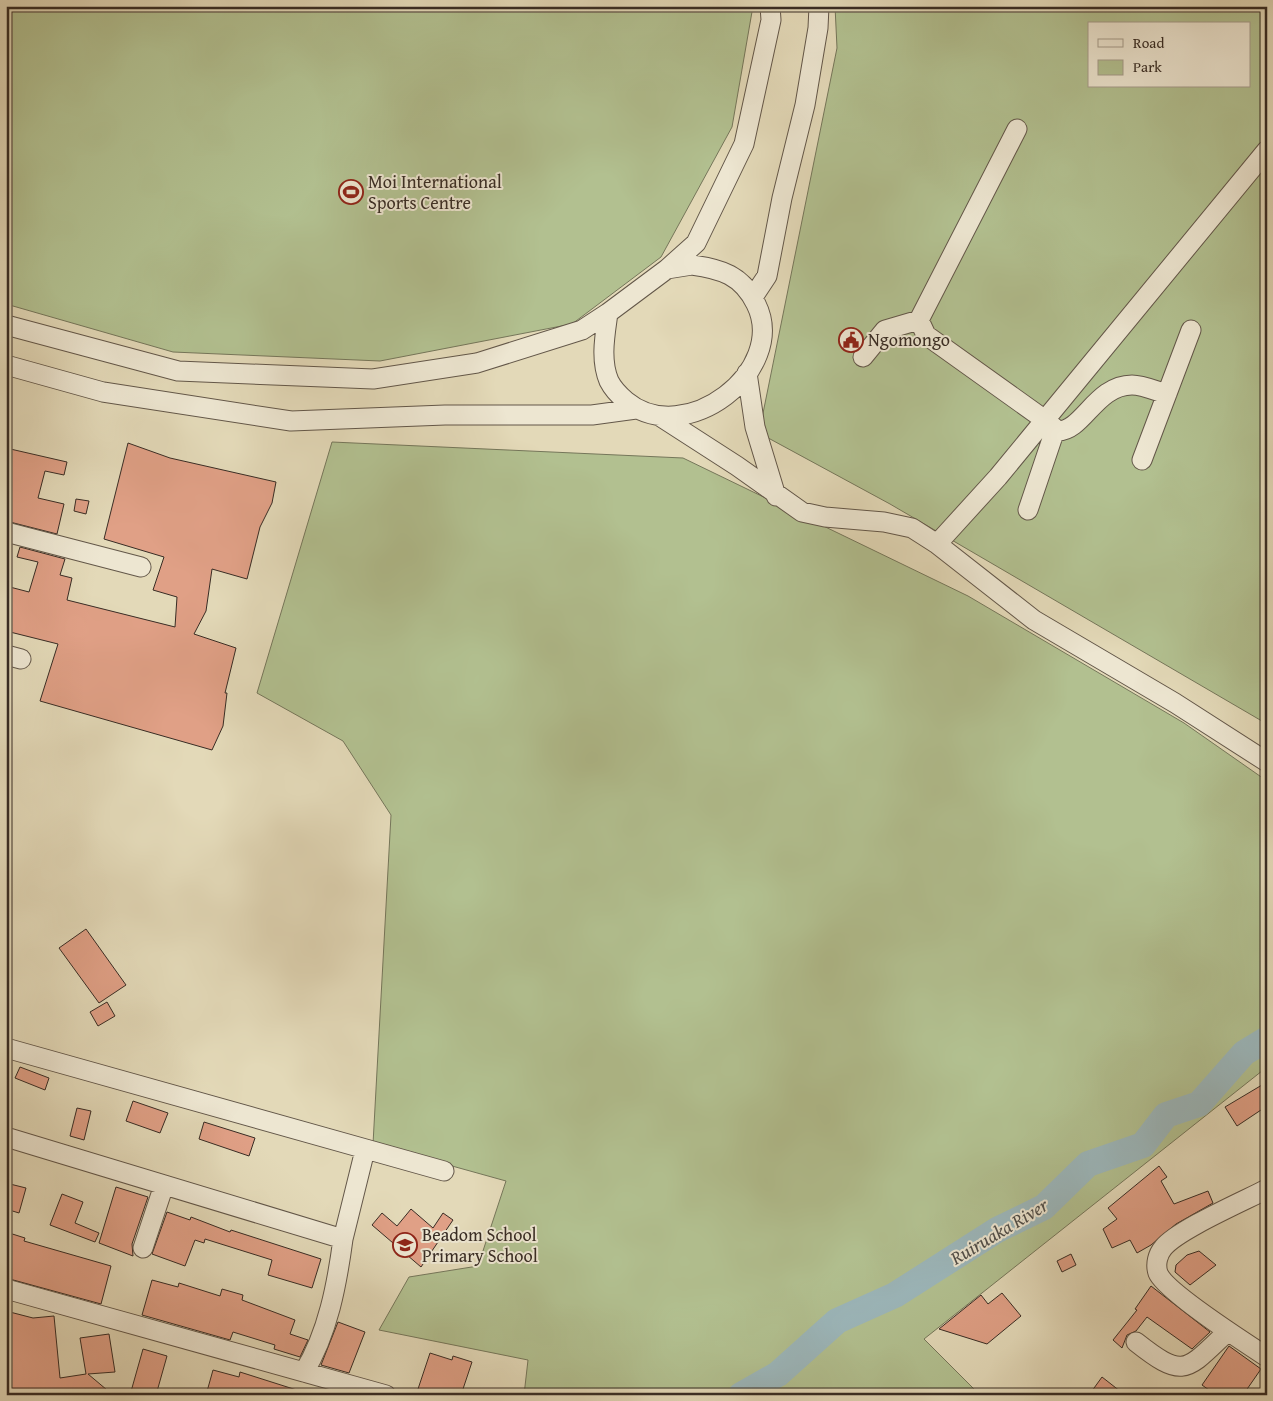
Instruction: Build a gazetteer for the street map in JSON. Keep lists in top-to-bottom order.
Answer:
{
  "water": ["Ruiruaka River"],
  "places": {
    "sports": ["Moi International Sports Centre"],
    "public building": ["Ngomongo"],
    "school or university": ["Beadom School Primary School"]
  },
  "legend": ["Road", "Park"]
}
